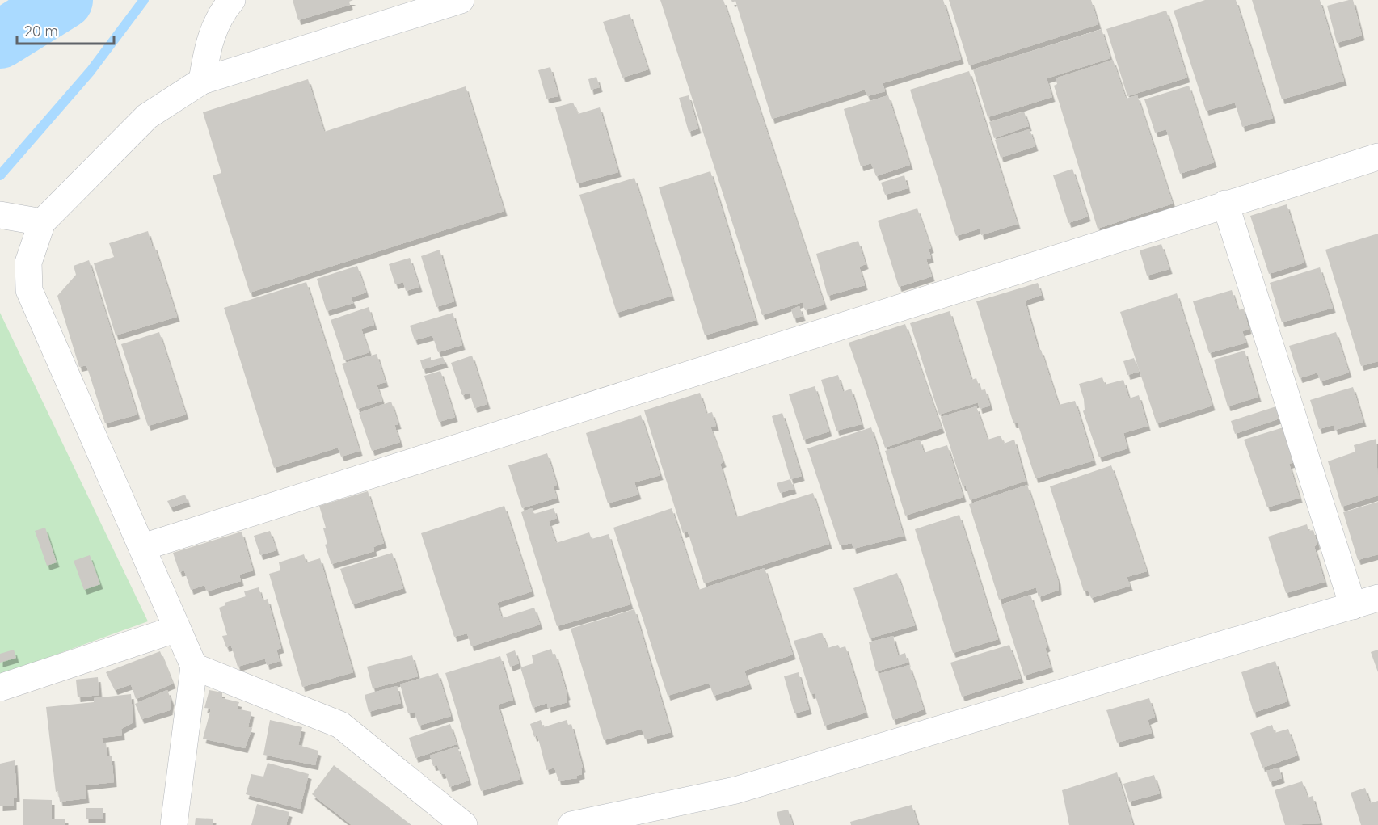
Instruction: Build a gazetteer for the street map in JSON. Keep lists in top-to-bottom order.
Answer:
{
  "scale_bar": "20 m"
}
